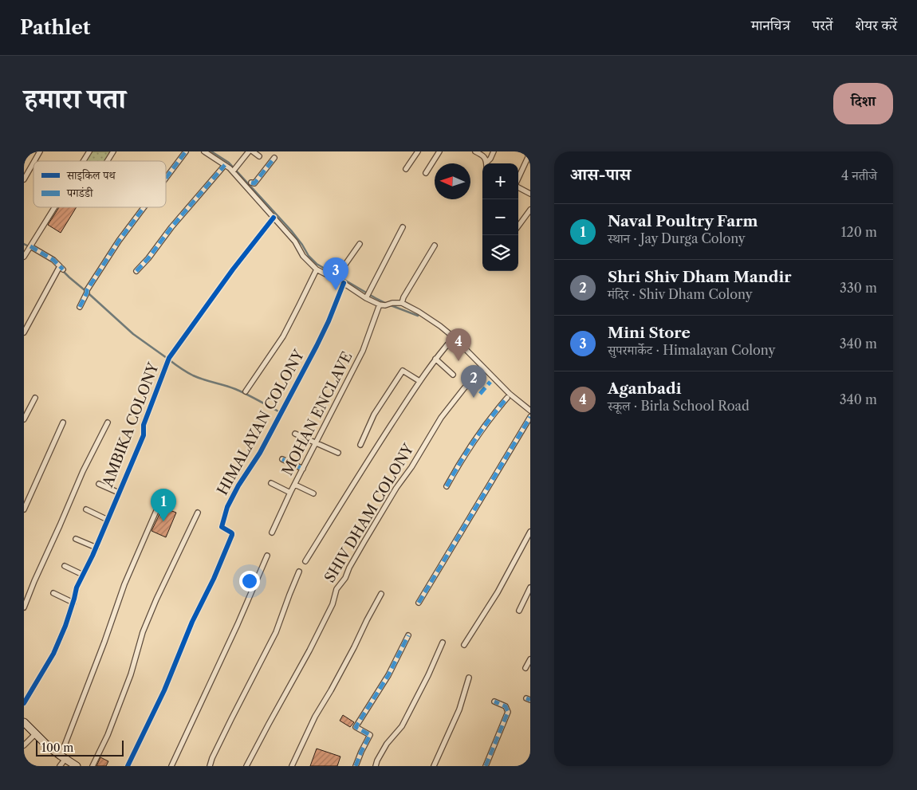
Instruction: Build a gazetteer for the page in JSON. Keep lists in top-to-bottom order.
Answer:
{
  "streets": {
    "street": [
      "MOHAN ENCLAVE",
      "HIMALAYAN COLONY",
      "AMBIKA COLONY",
      "SHIV DHAM COLONY"
    ]
  },
  "legend": ["साइकिल पथ", "पगडंडी"],
  "scale_bar": "100 m",
  "north": "left",
  "page": {
    "header": "Pathlet",
    "nav": ["मानचित्र", "परतें", "शेयर करें"],
    "title": "हमारा पता",
    "buttons": "दिशा",
    "heading": ["आस-पास", "4 नतीजे"],
    "map_buttons": ["+", "−"],
    "list": [
      {
        "mark": "1",
        "name": "Naval Poultry Farm",
        "note": "स्थान · Jay Durga Colony",
        "value": "120 m"
      },
      {
        "mark": "2",
        "name": "Shri Shiv Dham Mandir",
        "note": "मंदिर · Shiv Dham Colony",
        "value": "330 m"
      },
      {
        "mark": "3",
        "name": "Mini Store",
        "note": "सुपरमार्केट · Himalayan Colony",
        "value": "340 m"
      },
      {
        "mark": "4",
        "name": "Aganbadi",
        "note": "स्कूल · Birla School Road",
        "value": "340 m"
      }
    ],
    "pins": [
      "3",
      "4",
      "2",
      "1"
    ],
    "scale": "100 m"
  }
}
